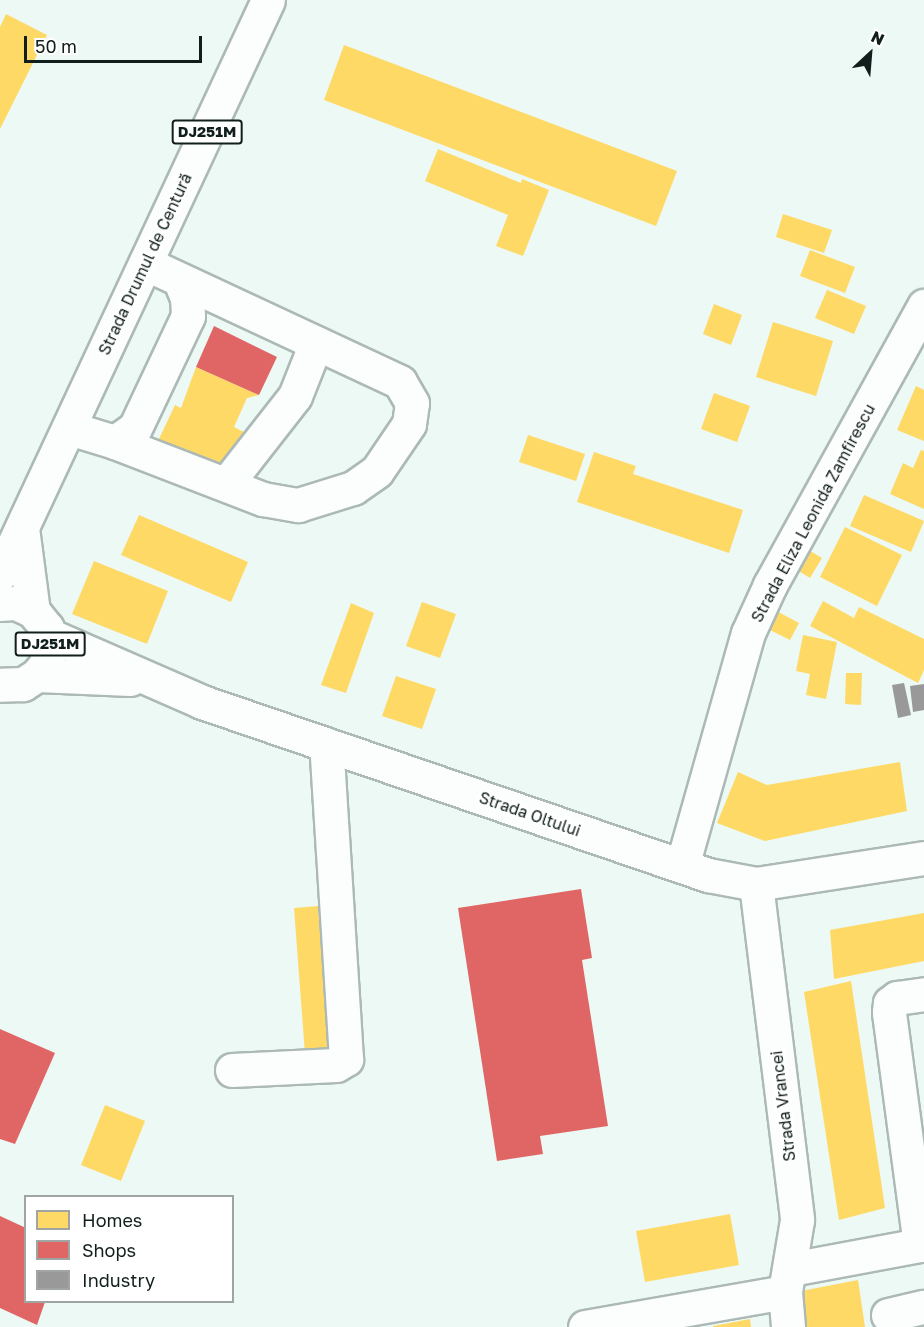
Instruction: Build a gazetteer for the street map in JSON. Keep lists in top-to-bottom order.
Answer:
{
  "streets": {
    "main road": [
      "DJ251M",
      "Strada Drumul de Centură",
      "Strada Eliza Leonida Zamfirescu",
      "Strada Oltului",
      "Strada Vrancei"
    ]
  },
  "crossings": [
    ["DJ251M", "Strada Drumul de Centură"],
    ["DJ251M", "Strada Oltului"],
    ["Strada Eliza Leonida Zamfirescu", "Strada Oltului"],
    ["Strada Oltului", "Strada Vrancei"]
  ],
  "legend": ["Homes", "Shops", "Industry"],
  "scale_bar": "50 m",
  "north": "top right"
}
